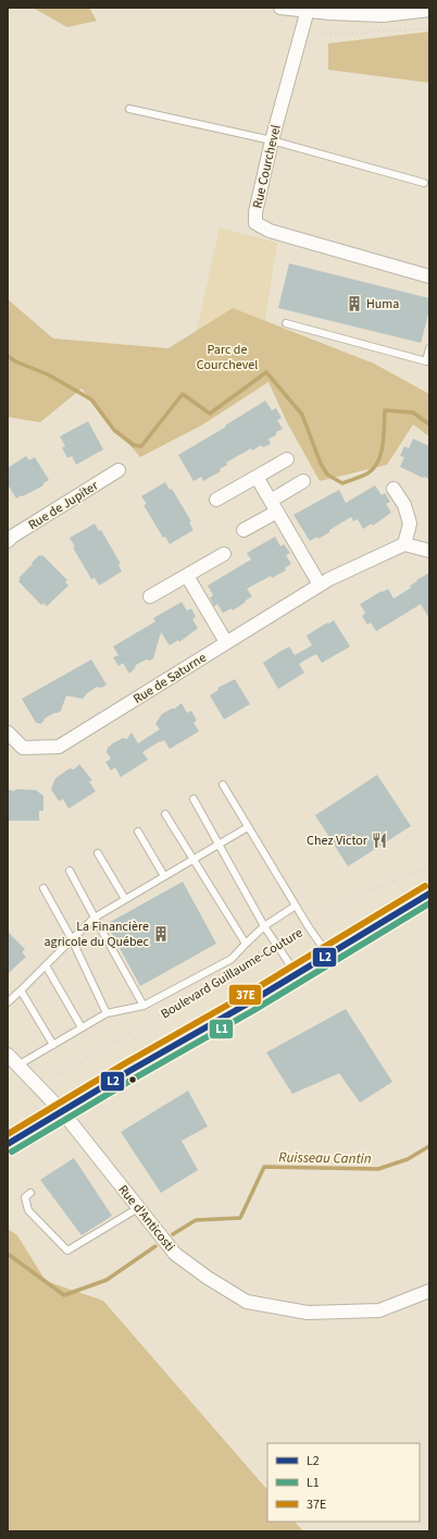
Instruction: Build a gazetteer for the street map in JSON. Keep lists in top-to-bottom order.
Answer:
{
  "streets": {
    "street": [
      "Rue Courchevel",
      "Rue de Jupiter",
      "Rue de Saturne",
      "Rue d'Anticosti"
    ],
    "path": ["Boulevard Guillaume-Couture"]
  },
  "crossings": [
    ["Boulevard Guillaume-Couture", "Rue d'Anticosti"]
  ],
  "water": ["Ruisseau Cantin"],
  "parks": ["Parc de Courchevel"],
  "places": {
    "building": ["Huma", "La Financière agricole du Québec"],
    "restaurant": ["Chez Victor"]
  },
  "lines": ["transit line 37E", "transit line L2", "transit line L1"],
  "legend": ["L2", "L1", "37E"]
}
